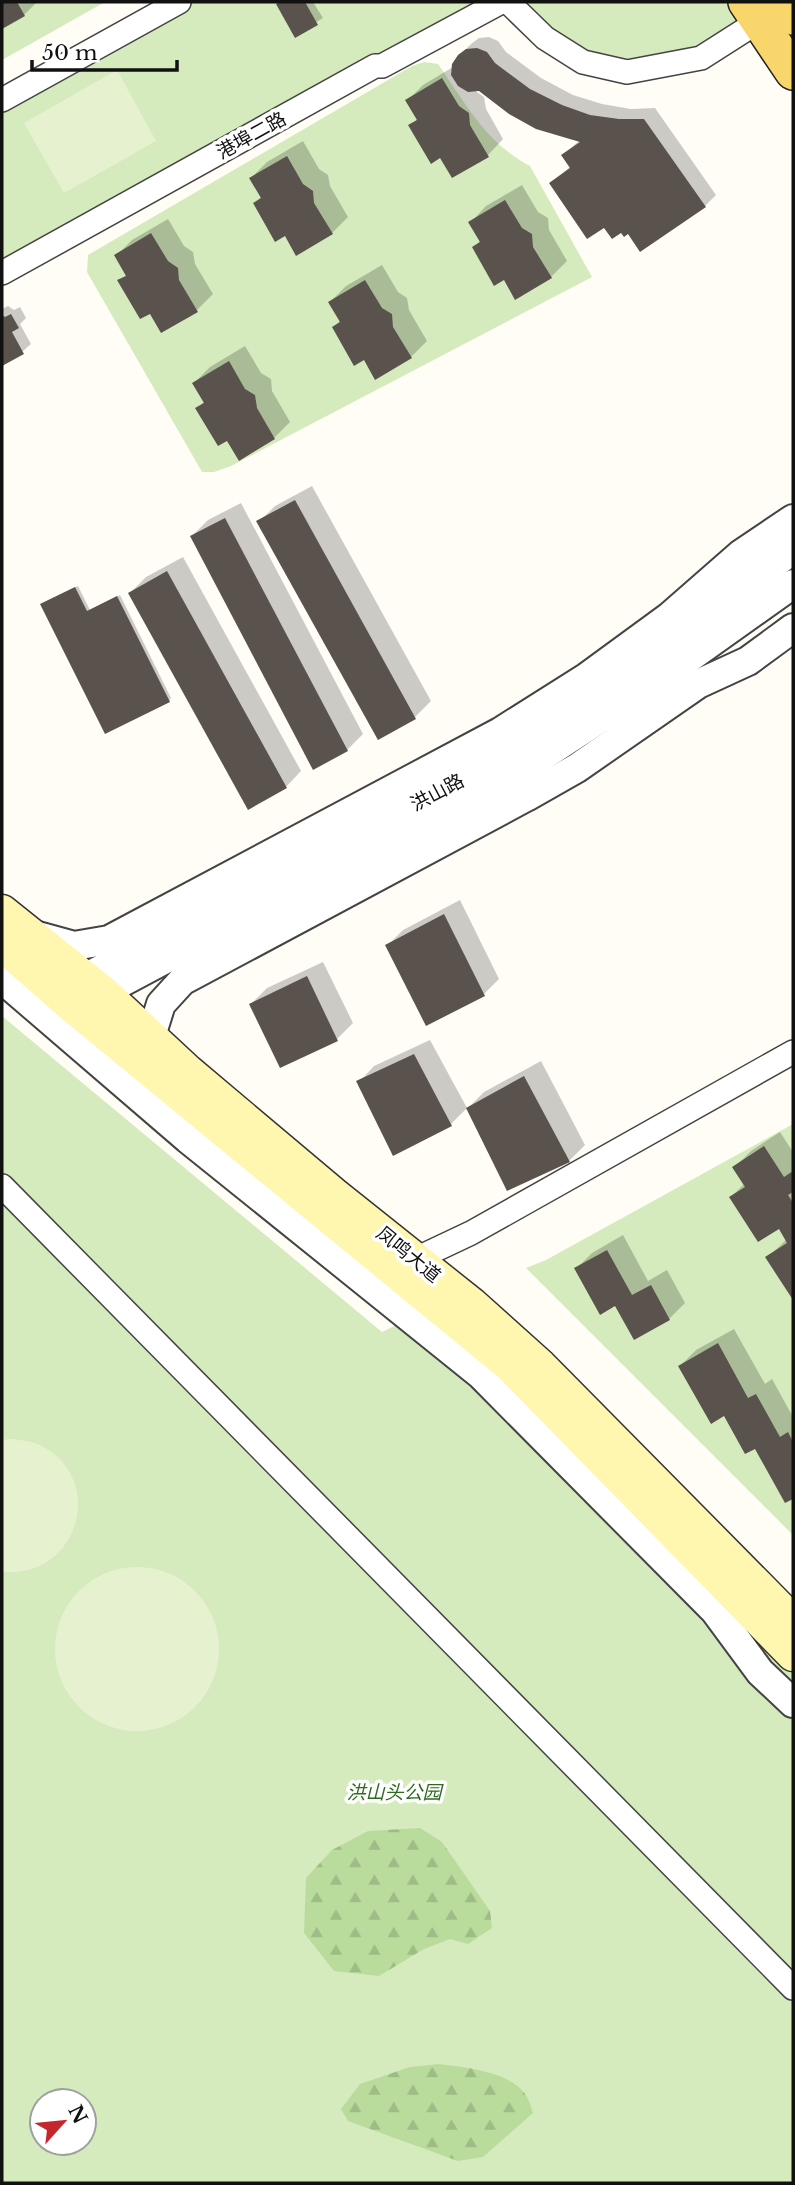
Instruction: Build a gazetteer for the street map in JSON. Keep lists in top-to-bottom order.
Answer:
{
  "streets": {
    "main road": ["凤鸣大道"],
    "street": ["港埠二路", "洪山路"]
  },
  "crossings": [
    ["洪山路", "凤鸣大道"]
  ],
  "parks": ["洪山头公园"],
  "scale_bar": "50 m",
  "north": "top right"
}
